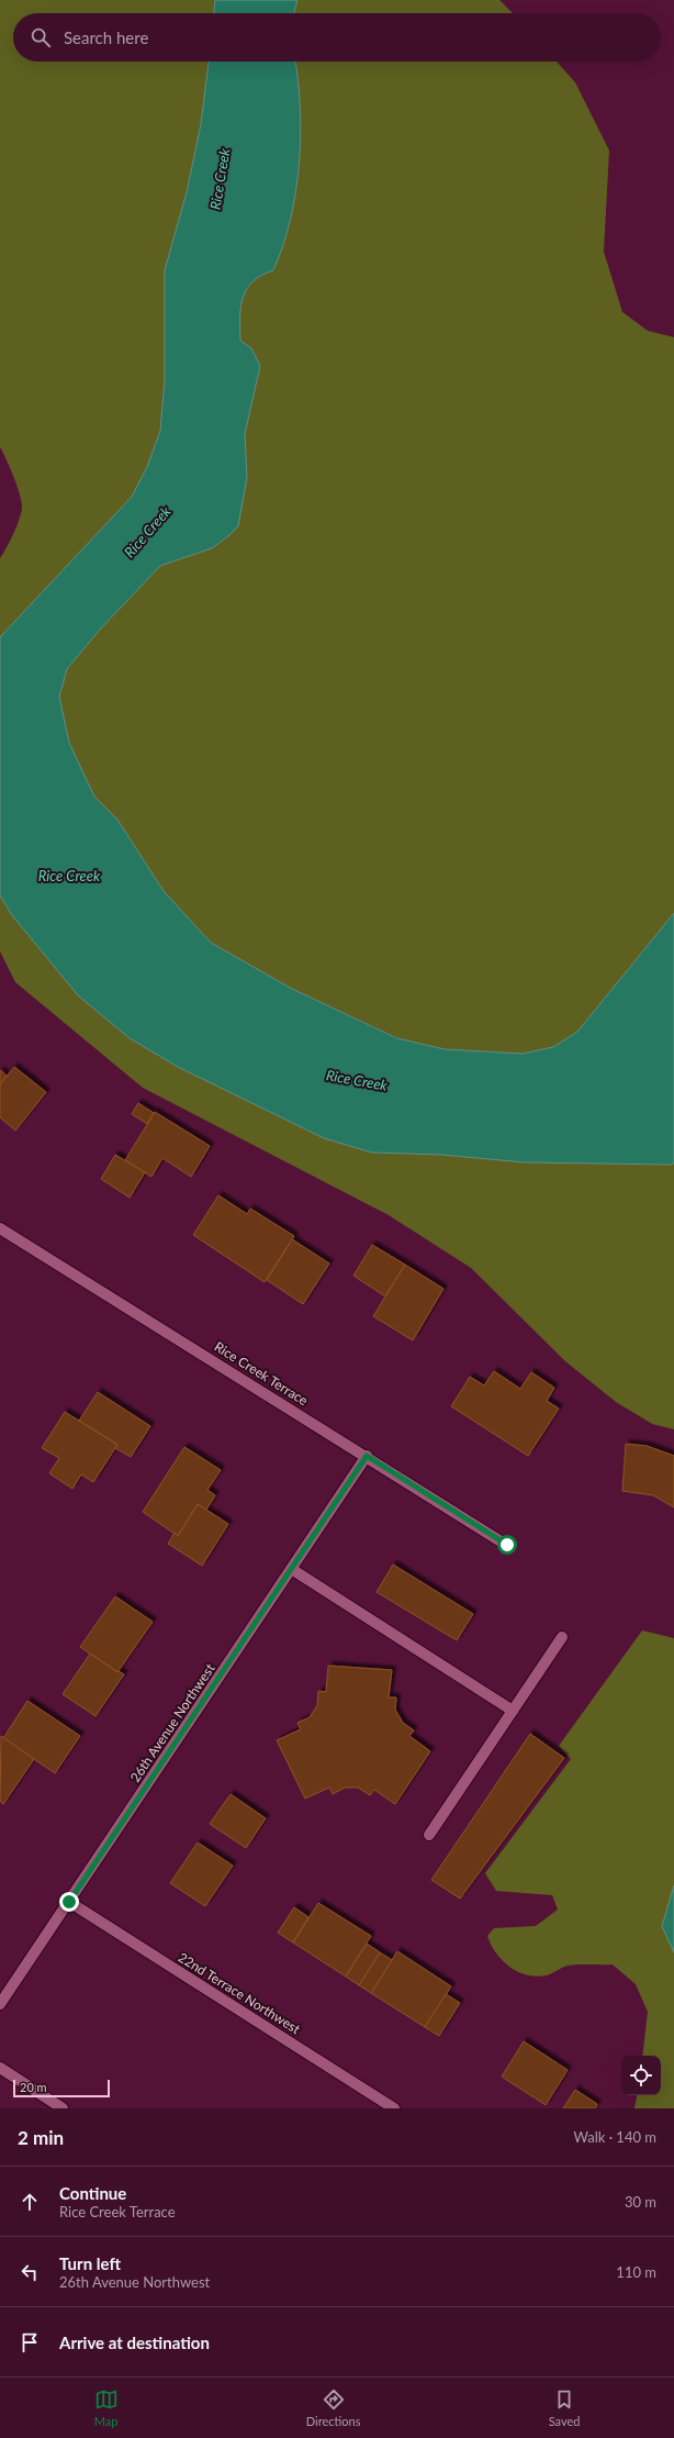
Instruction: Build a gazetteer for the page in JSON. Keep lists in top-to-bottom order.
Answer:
{
  "streets": {
    "street": ["Rice Creek Terrace", "26th Avenue Northwest", "22nd Terrace Northwest"]
  },
  "crossings": [
    ["Rice Creek Terrace", "26th Avenue Northwest"],
    ["26th Avenue Northwest", "22nd Terrace Northwest"]
  ],
  "water": ["Rice Creek"],
  "scale_bar": "20 m",
  "page": {
    "search": "Search here",
    "scale": "20 m",
    "heading": ["2 min", "Walk · 140 m"],
    "list": [
      ["Continue", "Rice Creek Terrace", "30 m"],
      ["Turn left", "26th Avenue Northwest", "110 m"],
      "Arrive at destination"
    ],
    "nav": ["Map", "Directions", "Saved"]
  }
}
